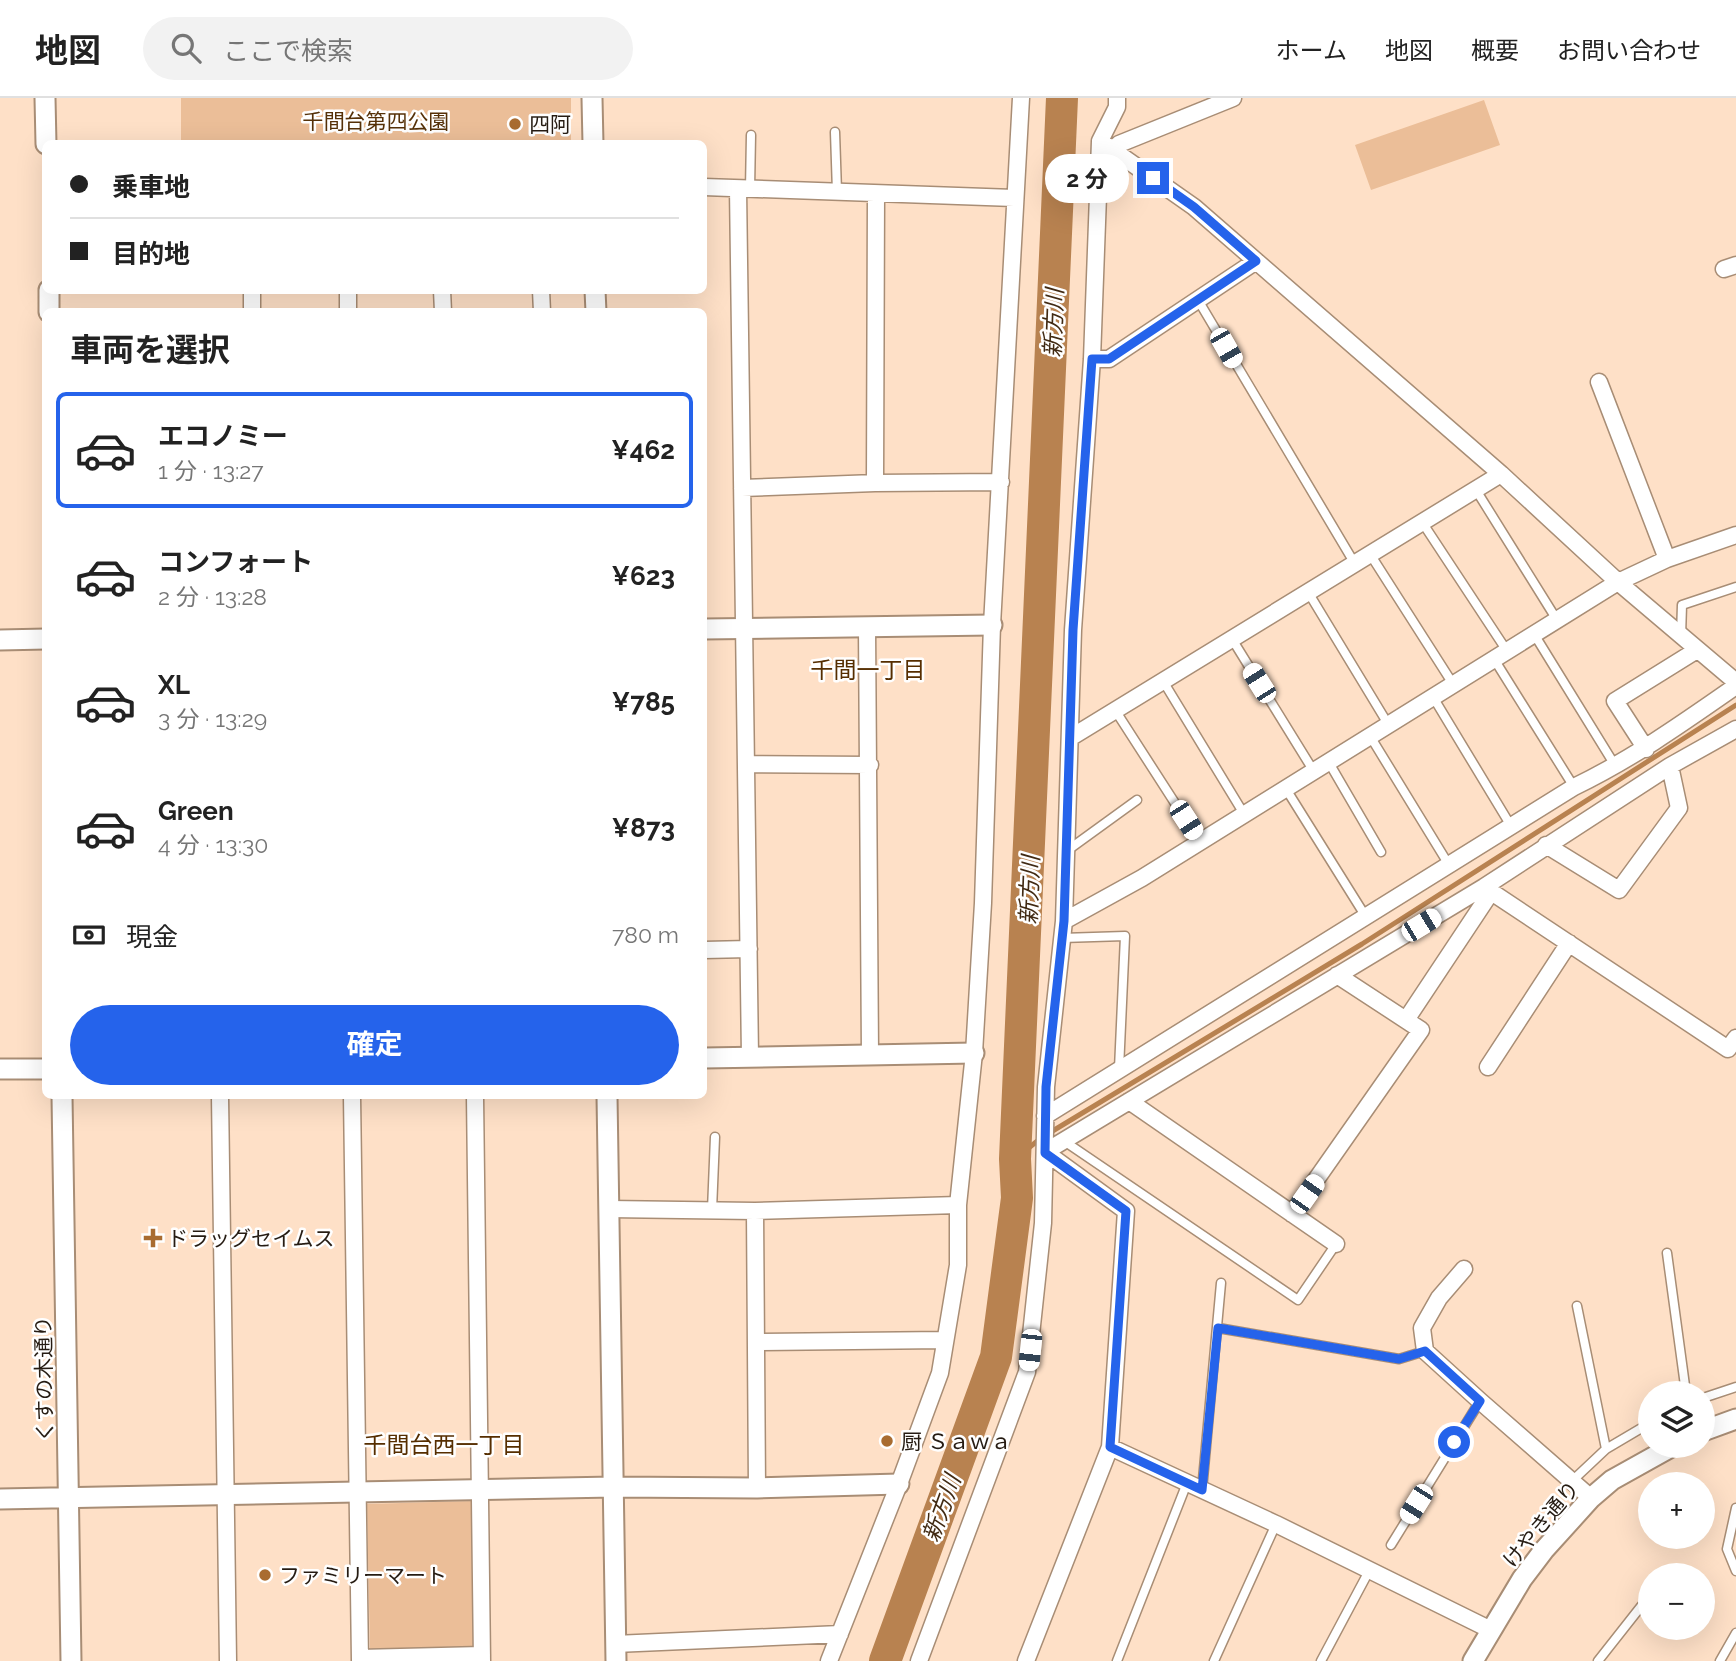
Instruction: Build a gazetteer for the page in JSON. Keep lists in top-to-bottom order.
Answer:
{
  "streets": {
    "street": ["くすの木通り", "けやき通り"]
  },
  "districts": ["千間一丁目", "千間台西一丁目"],
  "water": ["新方川"],
  "parks": ["千間台第四公園"],
  "places": {
    "other": ["四阿", "厨 Ｓａｗａ", "ファミリーマート"],
    "health": ["ドラッグセイムス"]
  },
  "page": {
    "header": "地図",
    "search": "ここで検索",
    "nav": [
      "ホーム",
      "地図",
      "概要",
      "お問い合わせ"
    ],
    "banner": ["乗車地", "目的地"],
    "bubble": "2 分",
    "heading": "車両を選択",
    "list": [
      {
        "name": "エコノミー",
        "note": "1 分 · 13:27",
        "value": "¥462"
      },
      {
        "name": "コンフォート",
        "note": "2 分 · 13:28",
        "value": "¥623"
      },
      {
        "name": "XL",
        "note": "3 分 · 13:29",
        "value": "¥785"
      },
      {
        "name": "Green",
        "note": "4 分 · 13:30",
        "value": "¥873"
      }
    ],
    "pay": ["現金", "780 m"],
    "buttons": "確定",
    "map_buttons": ["+", "−"]
  }
}
